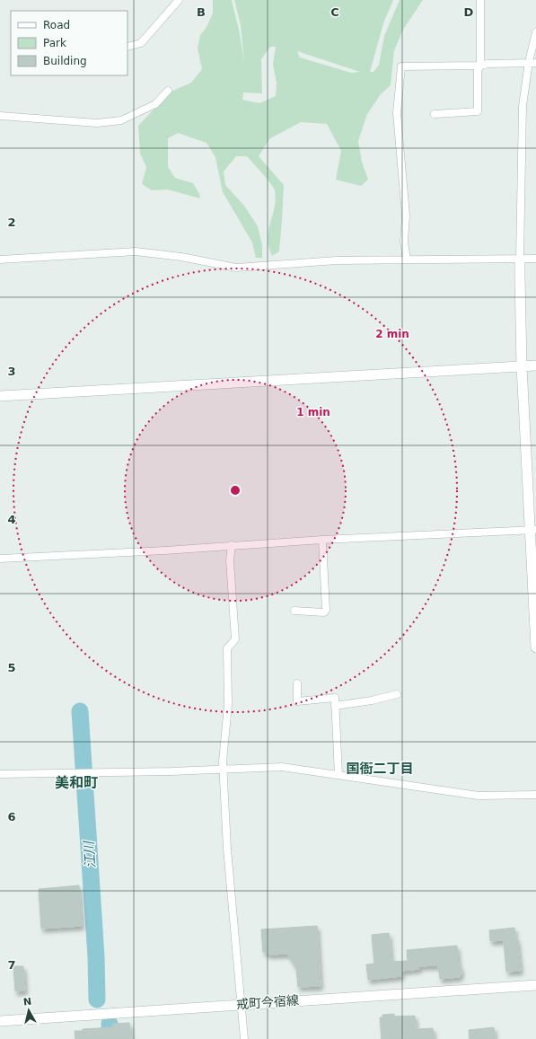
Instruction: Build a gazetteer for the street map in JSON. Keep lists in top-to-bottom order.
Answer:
{
  "streets": {
    "street": ["戒町今宿線"]
  },
  "districts": ["国衙二丁目", "美和町"],
  "water": ["江川"],
  "legend": ["Road", "Park", "Building"],
  "north": "top",
  "grid": {
    "columns": ["B", "C", "D"],
    "rows": [
      "2",
      "3",
      "4",
      "5",
      "6",
      "7"
    ]
  },
  "rings": ["2 min", "1 min"]
}
